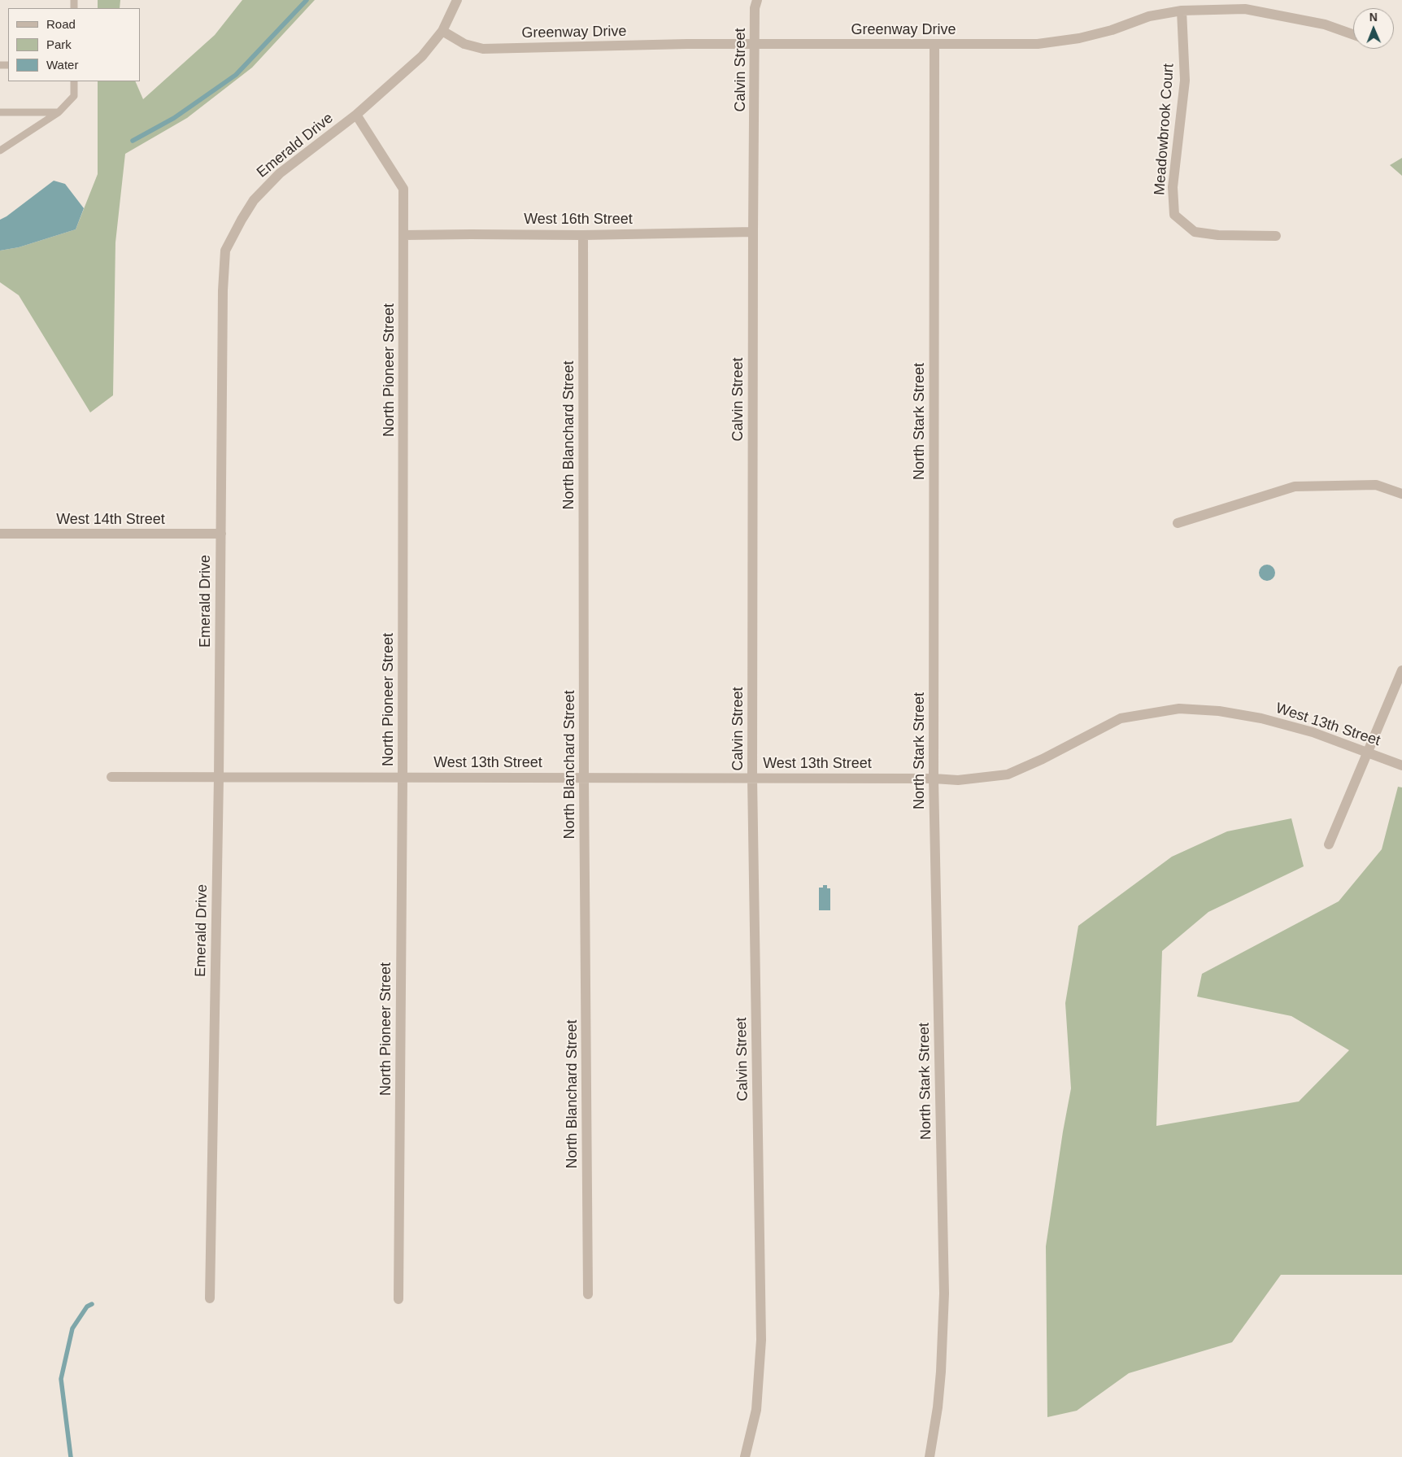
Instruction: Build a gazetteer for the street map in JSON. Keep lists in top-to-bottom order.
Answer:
{
  "streets": {
    "street": [
      "Greenway Drive",
      "Calvin Street",
      "Meadowbrook Court",
      "Emerald Drive",
      "West 16th Street",
      "North Pioneer Street",
      "North Stark Street",
      "North Blanchard Street",
      "West 14th Street",
      "West 13th Street"
    ]
  },
  "crossings": [
    ["Greenway Drive", "Calvin Street"],
    ["Greenway Drive", "Meadowbrook Court"],
    ["Greenway Drive", "Emerald Drive"],
    ["Greenway Drive", "North Stark Street"],
    ["Calvin Street", "West 16th Street"],
    ["Calvin Street", "West 13th Street"],
    ["Emerald Drive", "North Pioneer Street"],
    ["Emerald Drive", "West 14th Street"],
    ["Emerald Drive", "West 13th Street"],
    ["West 16th Street", "North Pioneer Street"],
    ["West 16th Street", "North Blanchard Street"],
    ["North Pioneer Street", "West 13th Street"],
    ["North Stark Street", "West 13th Street"],
    ["North Blanchard Street", "West 13th Street"]
  ],
  "legend": ["Road", "Park", "Water"],
  "north": "top"
}
